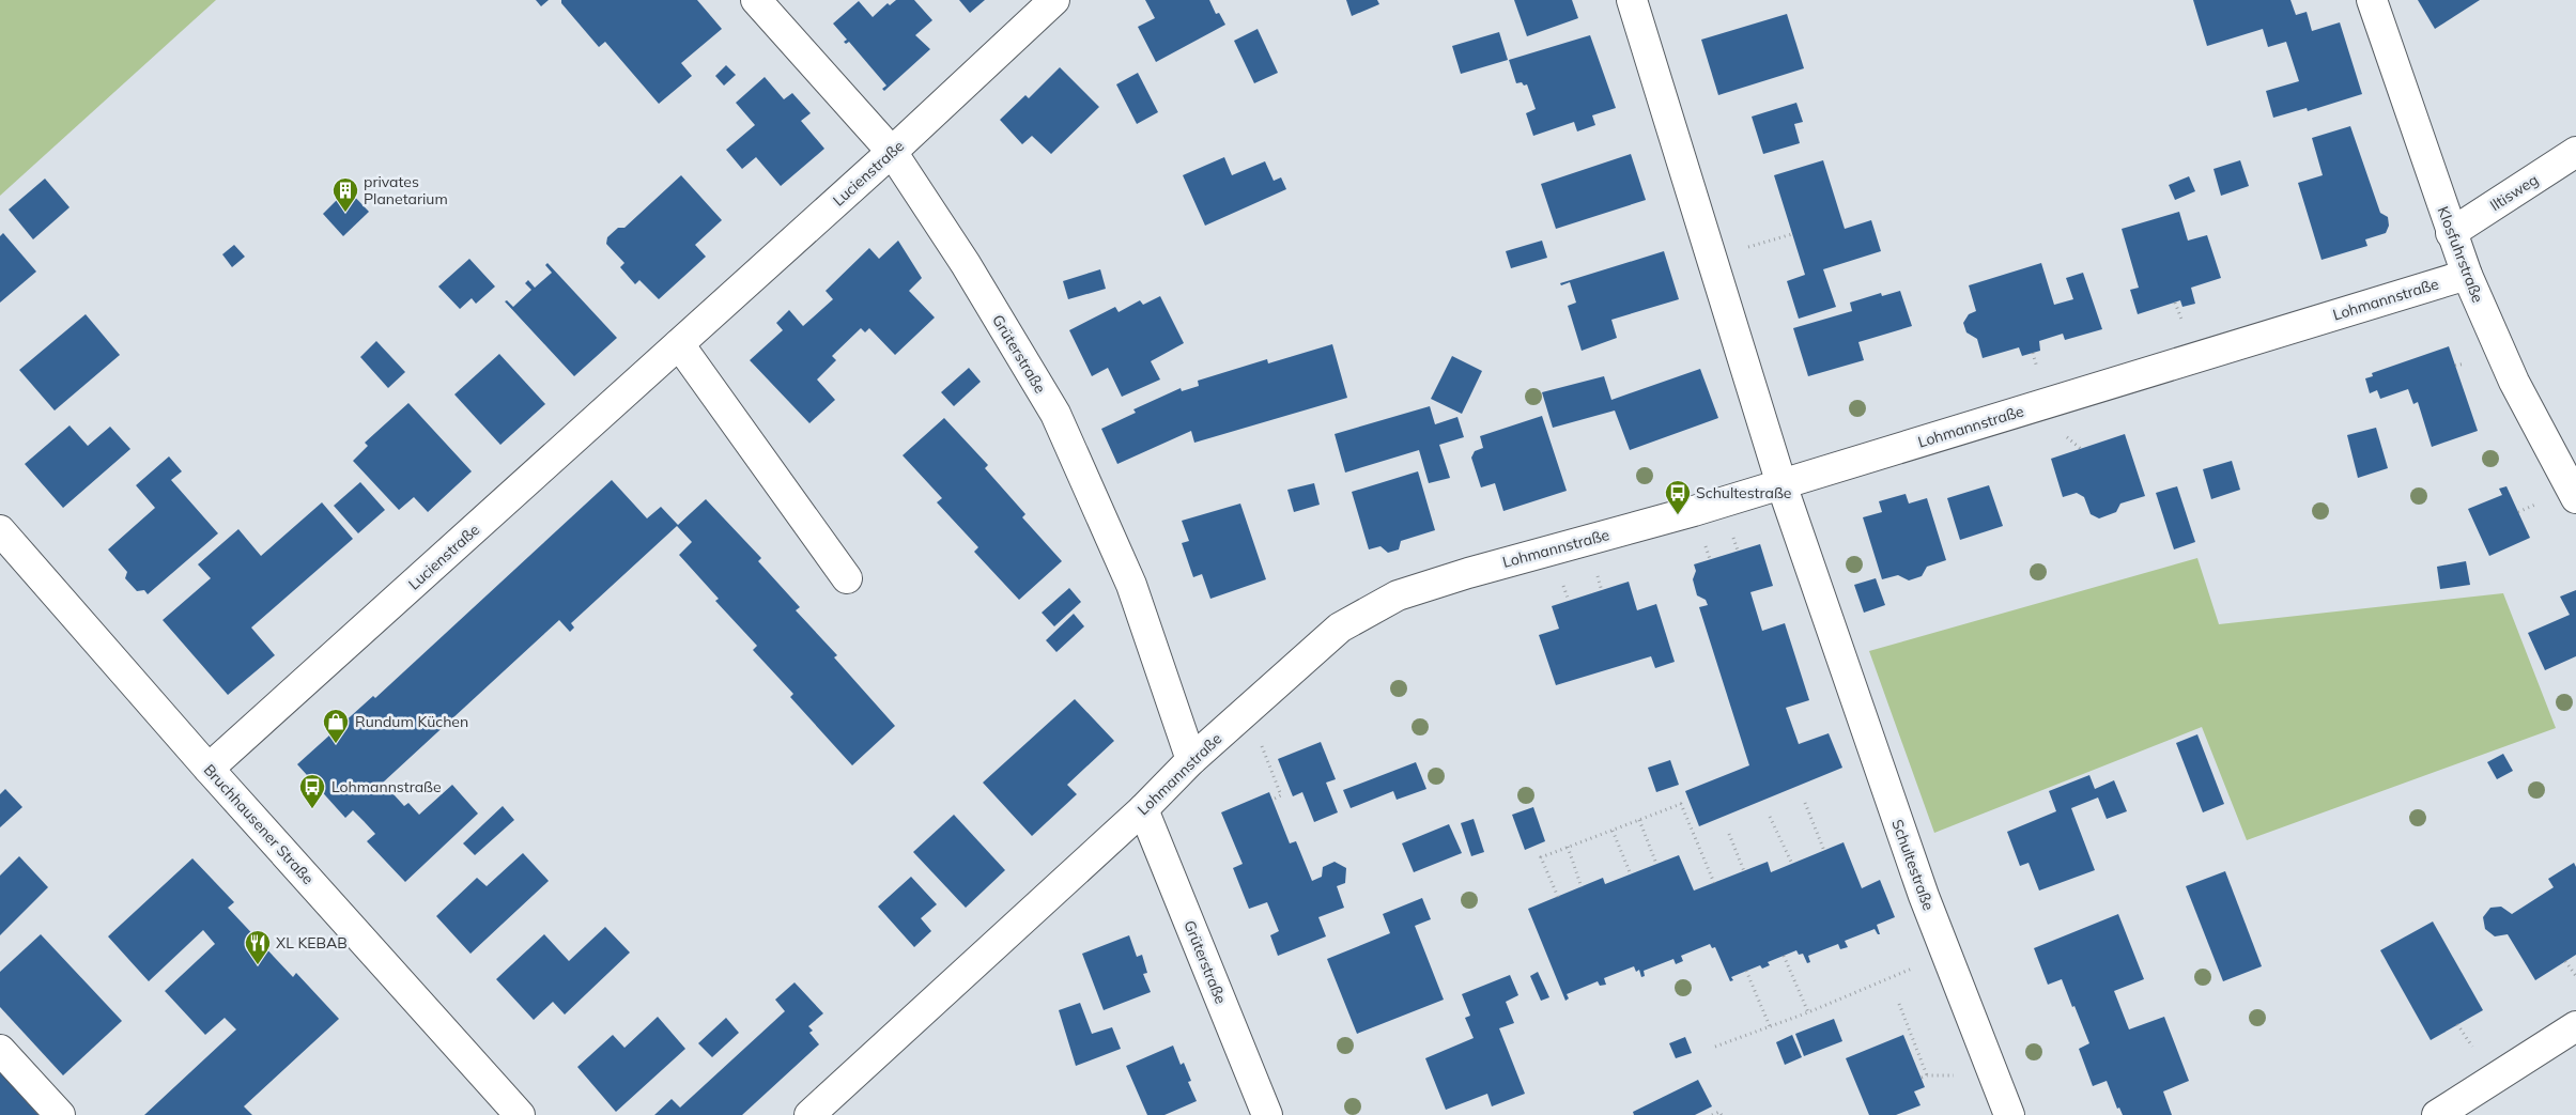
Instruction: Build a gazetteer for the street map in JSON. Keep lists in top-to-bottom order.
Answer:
{
  "streets": {
    "street": [
      "Lucienstraße",
      "Iltisweg",
      "Klosfuhrstraße",
      "Lohmannstraße",
      "Grüterstraße",
      "Bruchhausener Straße",
      "Schultestraße"
    ]
  },
  "crossings": [
    ["Lucienstraße", "Grüterstraße"],
    ["Lucienstraße", "Bruchhausener Straße"],
    ["Iltisweg", "Klosfuhrstraße"],
    ["Klosfuhrstraße", "Lohmannstraße"],
    ["Lohmannstraße", "Grüterstraße"],
    ["Lohmannstraße", "Schultestraße"]
  ],
  "places": {
    "building": ["privates Planetarium"],
    "bus stop": ["Schultestraße", "Lohmannstraße"],
    "shop": ["Rundum Küchen"],
    "restaurant": ["XL KEBAB"]
  }
}
